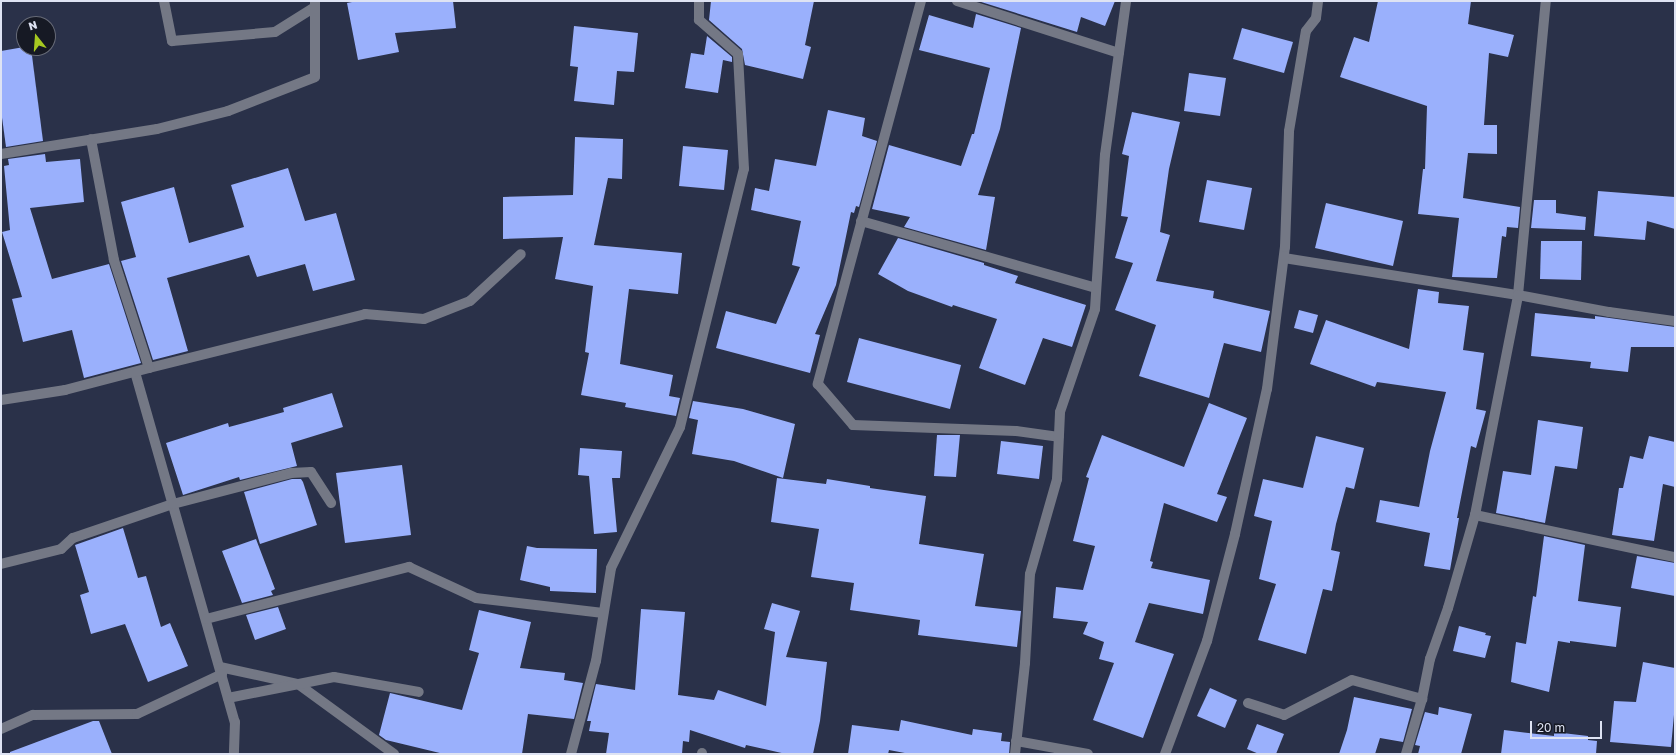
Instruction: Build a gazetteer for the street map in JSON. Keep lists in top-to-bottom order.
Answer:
{
  "scale_bar": "20 m",
  "north": "top"
}
